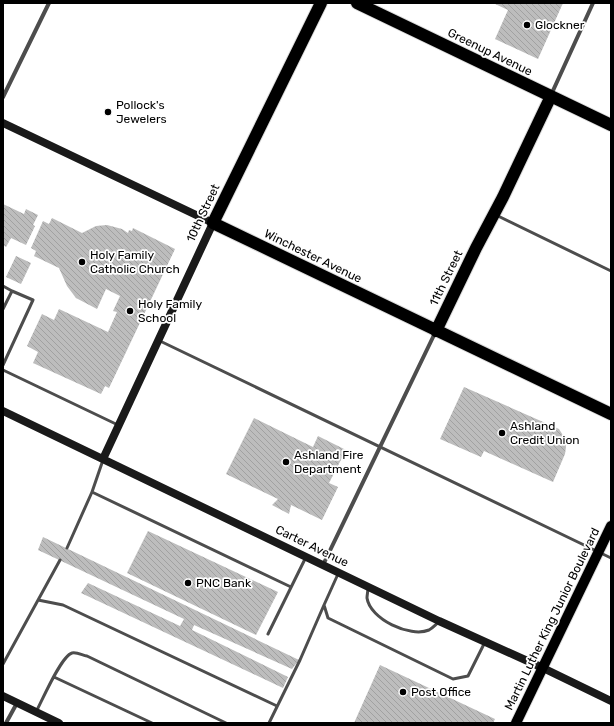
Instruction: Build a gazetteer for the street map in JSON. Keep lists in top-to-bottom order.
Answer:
{
  "streets": {
    "highway": [
      "Greenup Avenue",
      "10th Street",
      "Winchester Avenue",
      "11th Street"
    ],
    "main road": ["Martin Luther King Junior Boulevard"],
    "street": ["Carter Avenue"]
  },
  "crossings": [
    ["Greenup Avenue", "11th Street"],
    ["10th Street", "Winchester Avenue"],
    ["10th Street", "Carter Avenue"],
    ["Winchester Avenue", "11th Street"],
    ["11th Street", "Carter Avenue"],
    ["Carter Avenue", "Martin Luther King Junior Boulevard"]
  ],
  "places": [
    "Glockner",
    "Pollock's Jewelers",
    "Holy Family Catholic Church",
    "Holy Family School",
    "Ashland Credit Union",
    "Ashland Fire Department",
    "PNC Bank",
    "Post Office"
  ]
}
